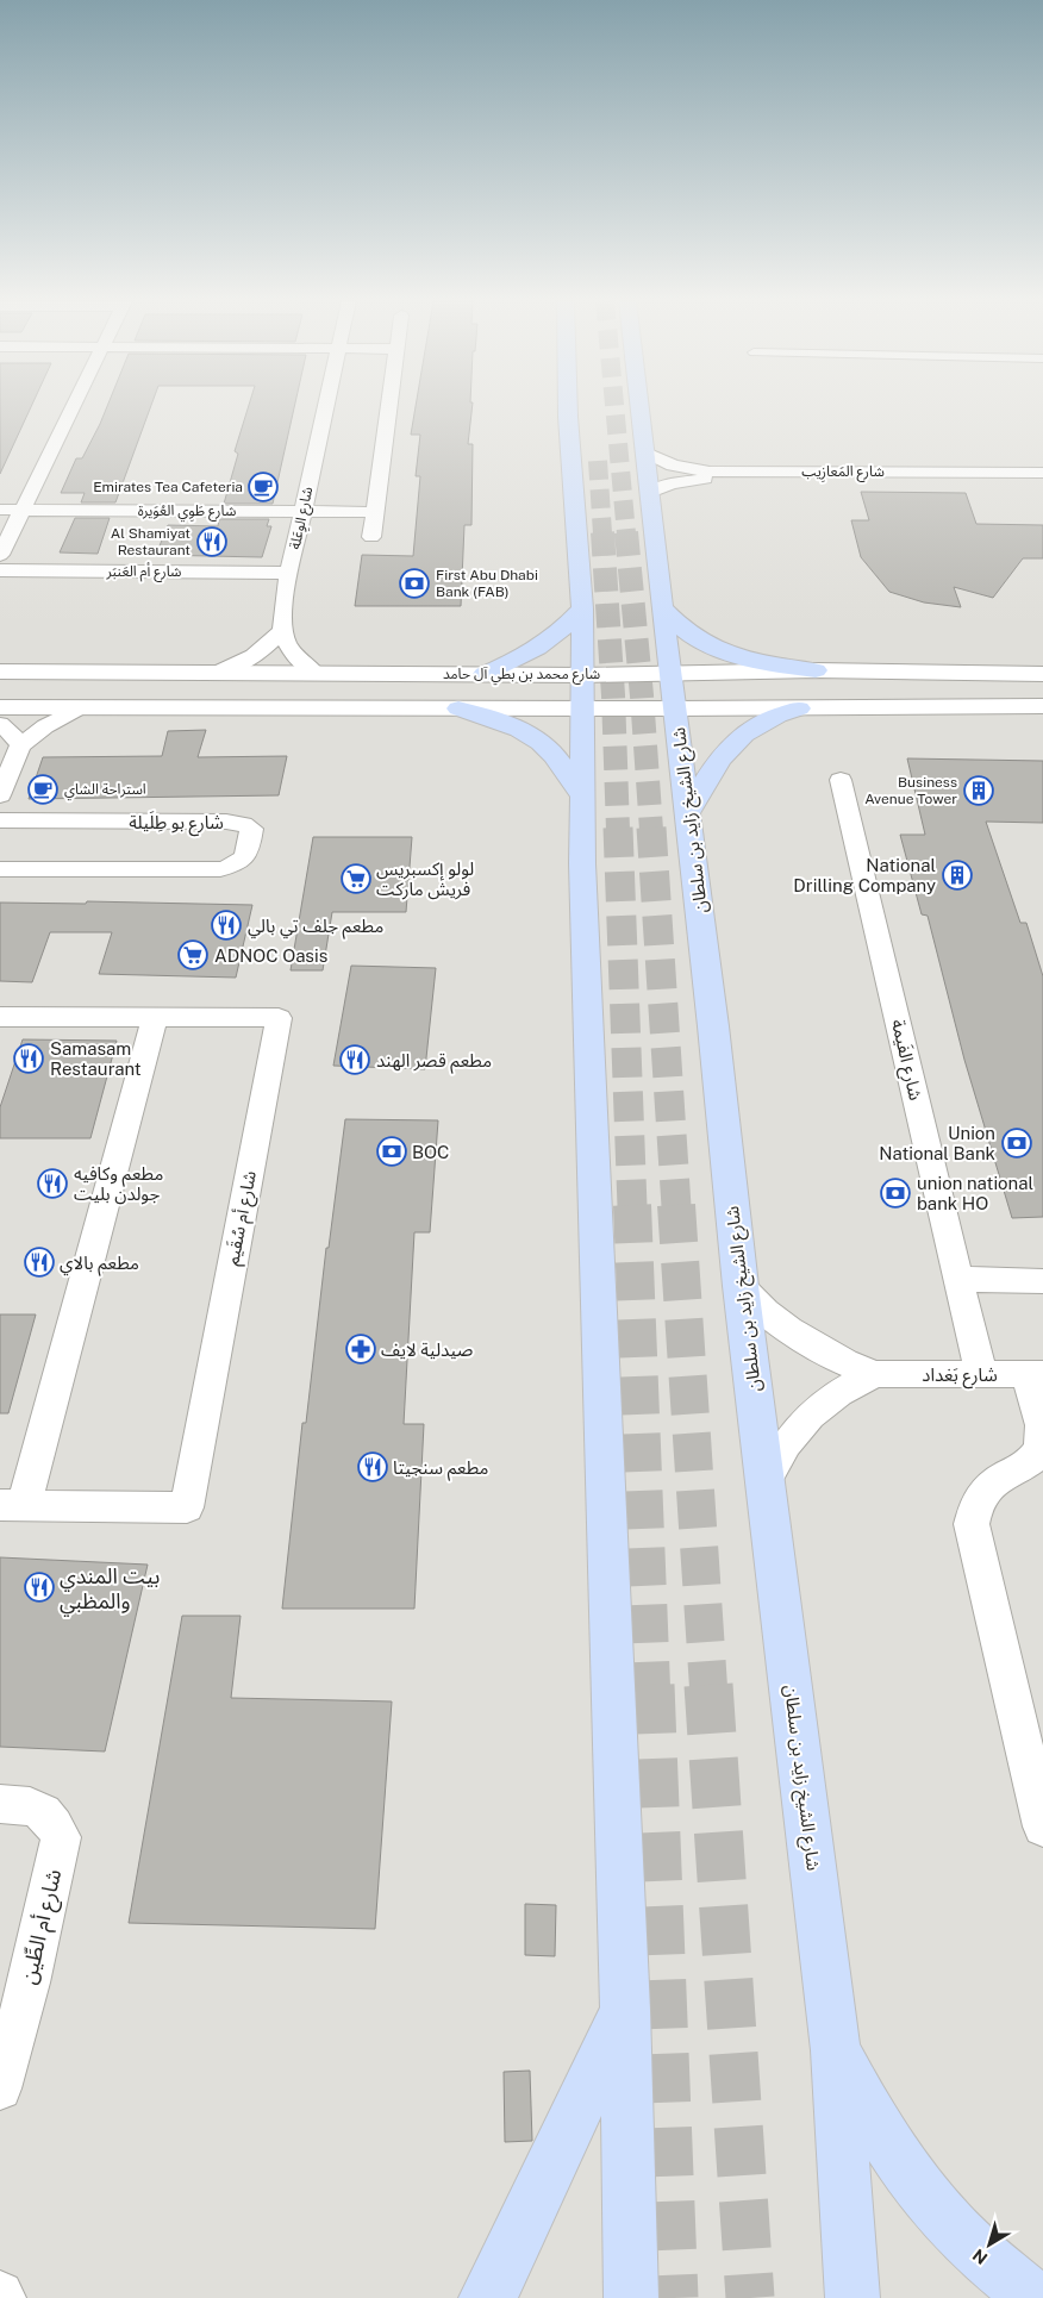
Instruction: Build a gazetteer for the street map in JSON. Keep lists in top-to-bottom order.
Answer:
{
  "streets": {
    "main road": ["شارع الشيخ زايد بن سلطان"],
    "street": [
      "شارع المَعازِيب",
      "شارع طَوِي العُوَيرة",
      "شارع الوِعَلة",
      "شارع أم العَنبَر",
      "شارع محمد بن بطي آل حامد",
      "شارع بو طِلَيلة",
      "شارع الفَيمة",
      "شارع أم سُقَيم",
      "شارع بَغداد",
      "شارع أم الطِّين"
    ]
  },
  "crossings": [
    ["شارع المَعازِيب", "شارع الشيخ زايد بن سلطان"],
    ["شارع طَوِي العُوَيرة", "شارع الوِعَلة"],
    ["شارع الوِعَلة", "شارع أم العَنبَر"],
    ["شارع محمد بن بطي آل حامد", "شارع الشيخ زايد بن سلطان"],
    ["شارع الشيخ زايد بن سلطان", "شارع بَغداد"],
    ["شارع الفَيمة", "شارع بَغداد"]
  ],
  "places": {
    "cafe": ["Emirates Tea Cafeteria", "استراحة الشاي"],
    "restaurant": [
      "Al Shamiyat Restaurant",
      "مطعم جلف تي بالي",
      "Samasam Restaurant",
      "مطعم قصر الهند",
      "مطعم وكافيه جولدن بليت",
      "مطعم بالاي",
      "مطعم سنجيتا",
      "بيت المندي والمظبي"
    ],
    "bank": [
      "First Abu Dhabi Bank (FAB)",
      "Union National Bank",
      "BOC",
      "union national bank HO"
    ],
    "building": ["Business Avenue Tower", "National Drilling Company"],
    "supermarket": ["لولو إكسبريس فريش ماركت", "ADNOC Oasis"],
    "pharmacy": ["صيدلية لايف"]
  },
  "north": "bottom left"
}
